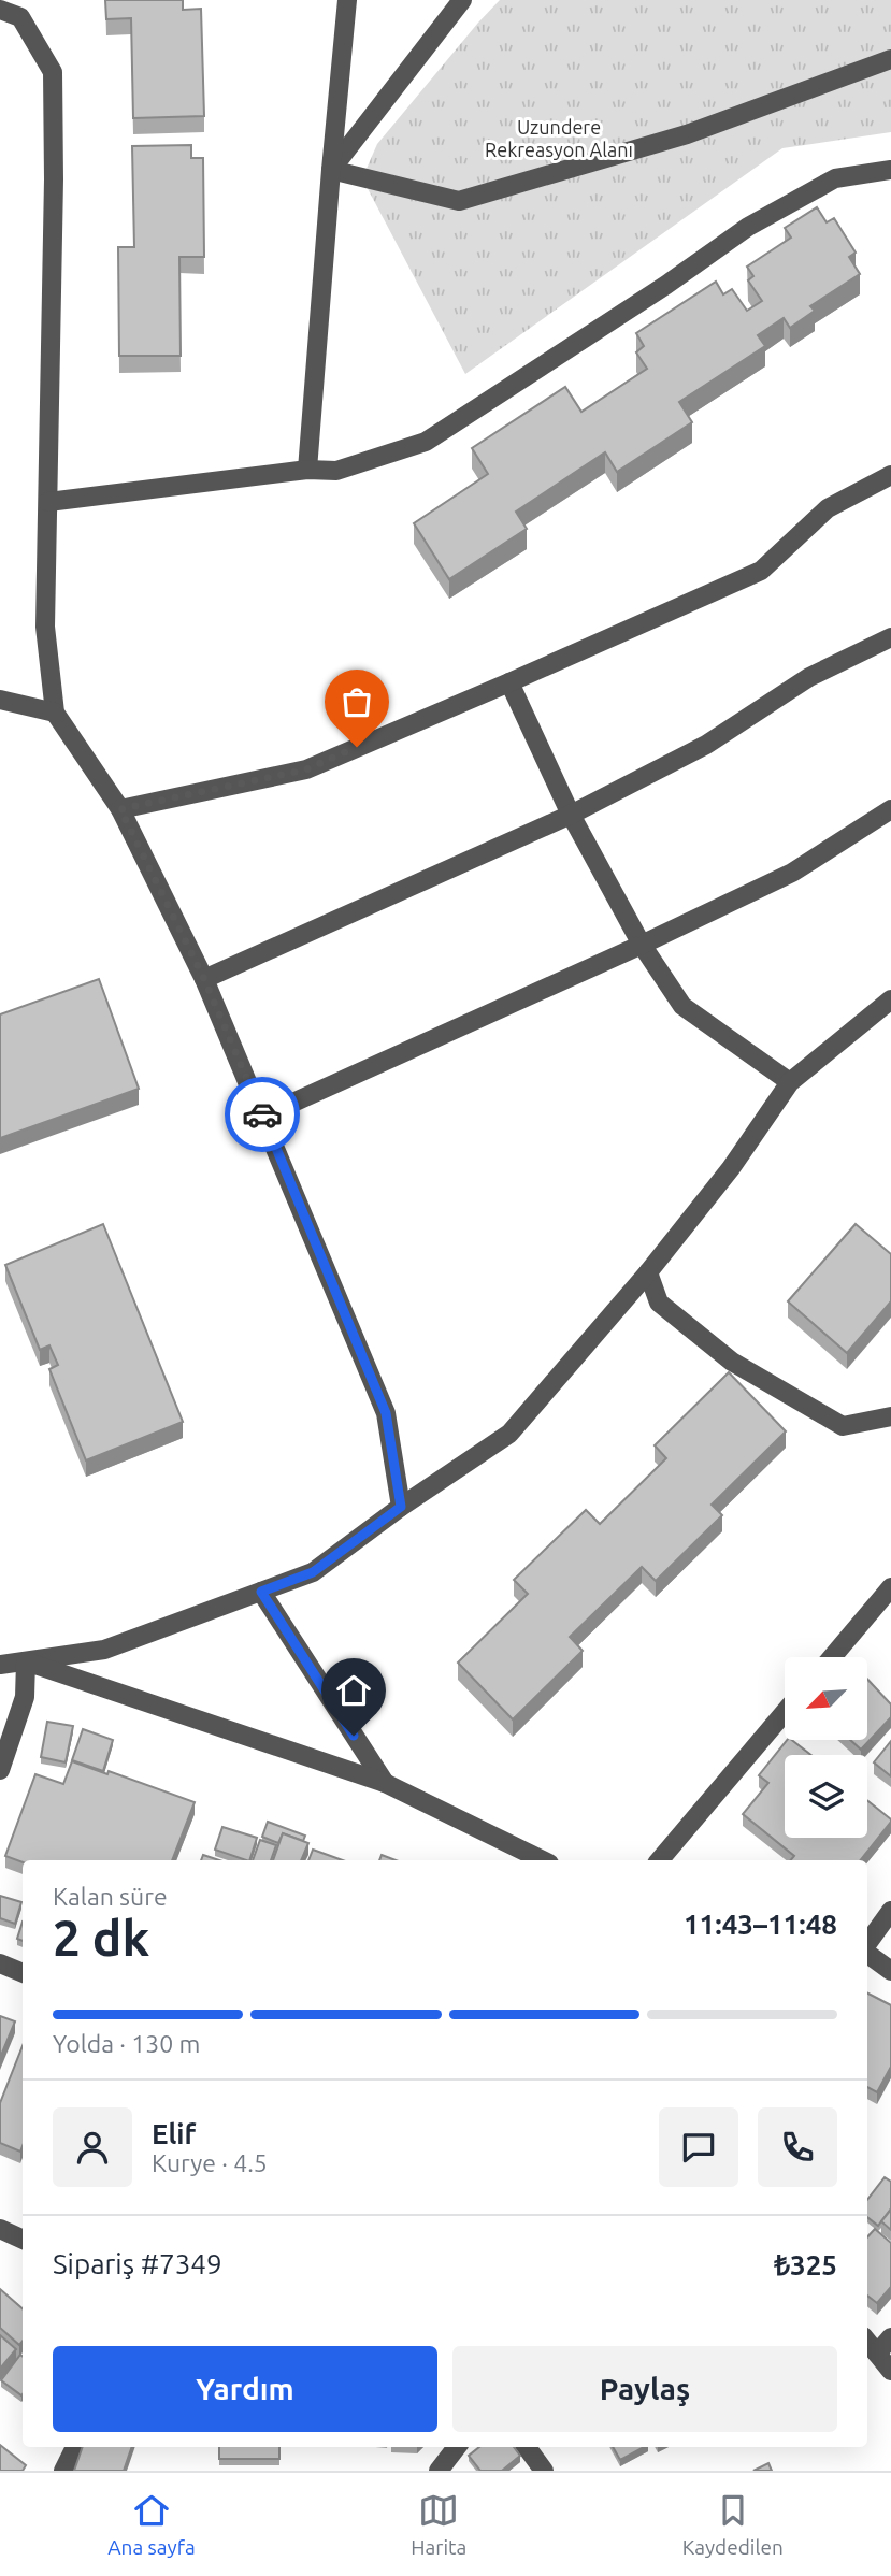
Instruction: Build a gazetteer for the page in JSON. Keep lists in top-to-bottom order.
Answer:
{
  "parks": ["Uzundere Rekreasyon Alanı"],
  "north": "bottom left",
  "page": {
    "heading": ["2 dk", "Kalan süre", "11:43–11:48"],
    "panel": [
      "Elif",
      "Kurye · 4.5",
      "Sipariş #7349",
      "₺325"
    ],
    "bar": "Yolda · 130 m",
    "buttons": ["Yardım", "Paylaş"],
    "tabs": ["Ana sayfa", "Harita", "Kaydedilen"]
  }
}
